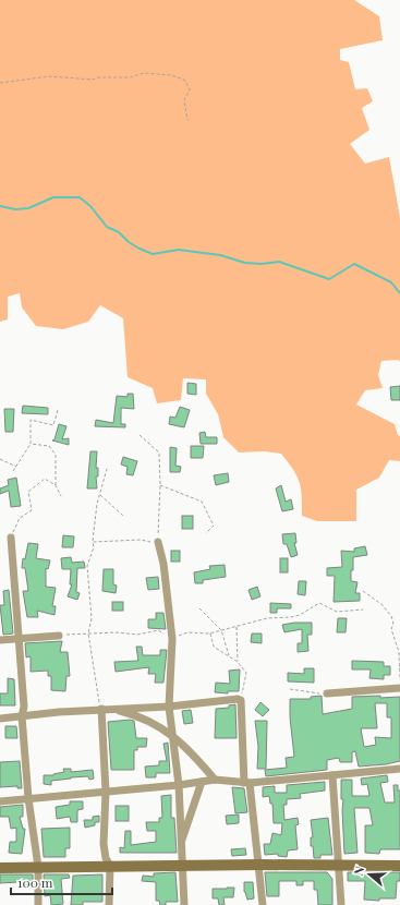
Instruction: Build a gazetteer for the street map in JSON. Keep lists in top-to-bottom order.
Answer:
{
  "scale_bar": "100 m",
  "north": "left"
}
